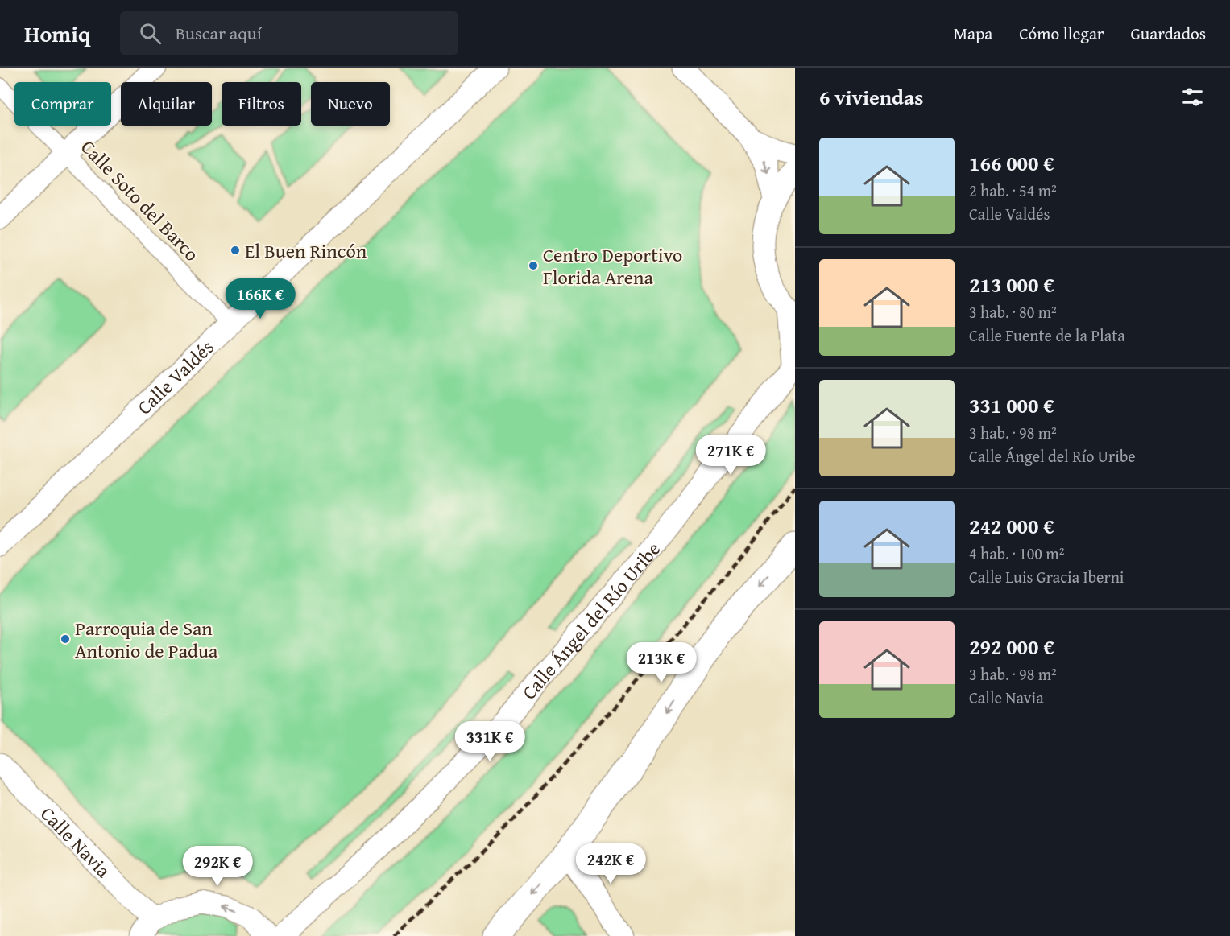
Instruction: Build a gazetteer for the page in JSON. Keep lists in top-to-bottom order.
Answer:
{
  "streets": {
    "street": [
      "Calle Soto del Barco",
      "Calle Valdés",
      "Calle Ángel del Río Uribe",
      "Calle Navia"
    ]
  },
  "crossings": [
    ["Calle Soto del Barco", "Calle Valdés"]
  ],
  "places": ["El Buen Rincón", "Centro Deportivo Florida Arena", "Parroquia de San Antonio de Padua"],
  "page": {
    "header": "Homiq",
    "search": "Buscar aquí",
    "nav": ["Mapa", "Cómo llegar", "Guardados"],
    "heading": "6 viviendas",
    "chip": [
      "Comprar",
      "Alquilar",
      "Filtros",
      "Nuevo"
    ],
    "list": [
      {
        "name": "166 000 €",
        "note": "2 hab. · 54 m² · Calle Valdés"
      },
      {
        "name": "213 000 €",
        "note": "3 hab. · 80 m² · Calle Fuente de la Plata"
      },
      {
        "name": "331 000 €",
        "note": "3 hab. · 98 m² · Calle Ángel del Río Uribe"
      },
      {
        "name": "242 000 €",
        "note": "4 hab. · 100 m² · Calle Luis Gracia Iberni"
      },
      {
        "name": "292 000 €",
        "note": "3 hab. · 98 m² · Calle Navia"
      }
    ],
    "price": [
      "166K €",
      "271K €",
      "213K €",
      "331K €",
      "242K €",
      "292K €"
    ]
  }
}
